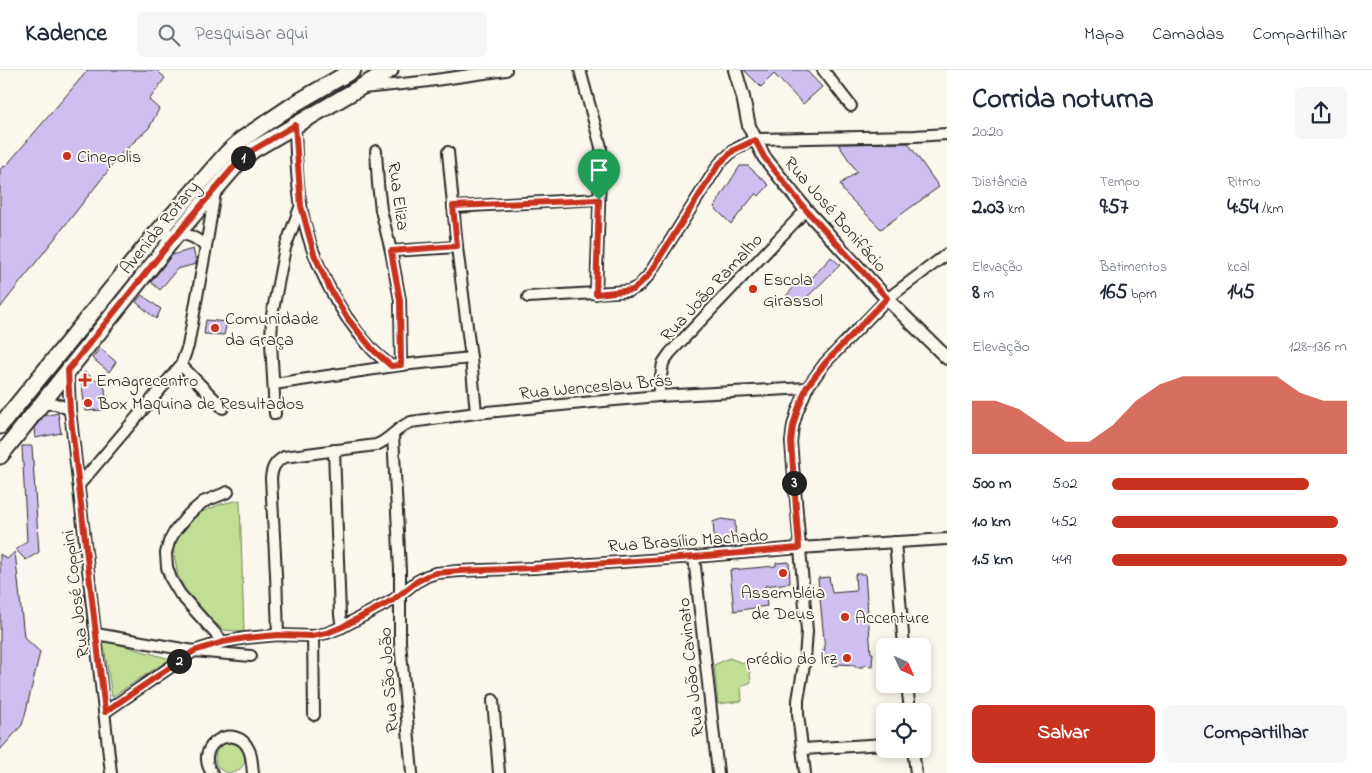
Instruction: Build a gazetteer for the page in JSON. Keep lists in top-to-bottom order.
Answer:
{
  "streets": {
    "main road": ["Avenida Rotary"],
    "street": [
      "Rua Eliza",
      "Rua José Bonifácio",
      "Rua João Ramalho",
      "Rua Wenceslau Brás",
      "Rua Brasílio Machado",
      "Rua José Coppini",
      "Rua João Cavinato",
      "Rua São João"
    ]
  },
  "crossings": [
    ["Rua José Bonifácio", "Rua João Ramalho"],
    ["Avenida Rotary", "Rua José Coppini"],
    ["Rua João Ramalho", "Rua Wenceslau Brás"],
    ["Rua Wenceslau Brás", "Rua Brasílio Machado"],
    ["Rua Wenceslau Brás", "Rua São João"],
    ["Rua Brasílio Machado", "Rua João Cavinato"],
    ["Rua Brasílio Machado", "Rua São João"]
  ],
  "places": {
    "other": [
      "Cinepolis",
      "Escola Girassol",
      "Comunidade da Graça",
      "Box Maquina de Resultados",
      "Assembléia de Deus",
      "Accenture",
      "prédio do lrz"
    ],
    "health": ["Emagrecentro"]
  },
  "north": "bottom right",
  "page": {
    "header": "Kadence",
    "search": "Pesquisar aqui",
    "nav": ["Mapa", "Camadas", "Compartilhar"],
    "heading": ["Corrida noturna", "20:20"],
    "pins": ["1", "3", "2"],
    "stats": [
      ["Distância", "2.03 km"],
      ["Tempo", "9:57"],
      ["Ritmo", "4:54 /km"],
      ["Elevação", "8 m"],
      ["Batimentos", "165 bpm"],
      ["kcal", "145"]
    ],
    "chart": ["Elevação", "128–136 m"],
    "list": [
      {
        "name": "500 m",
        "note": "5:02"
      },
      {
        "name": "1.0 km",
        "note": "4:52"
      },
      {
        "name": "1.5 km",
        "note": "4:49"
      }
    ],
    "buttons": ["Salvar", "Compartilhar"]
  }
}
